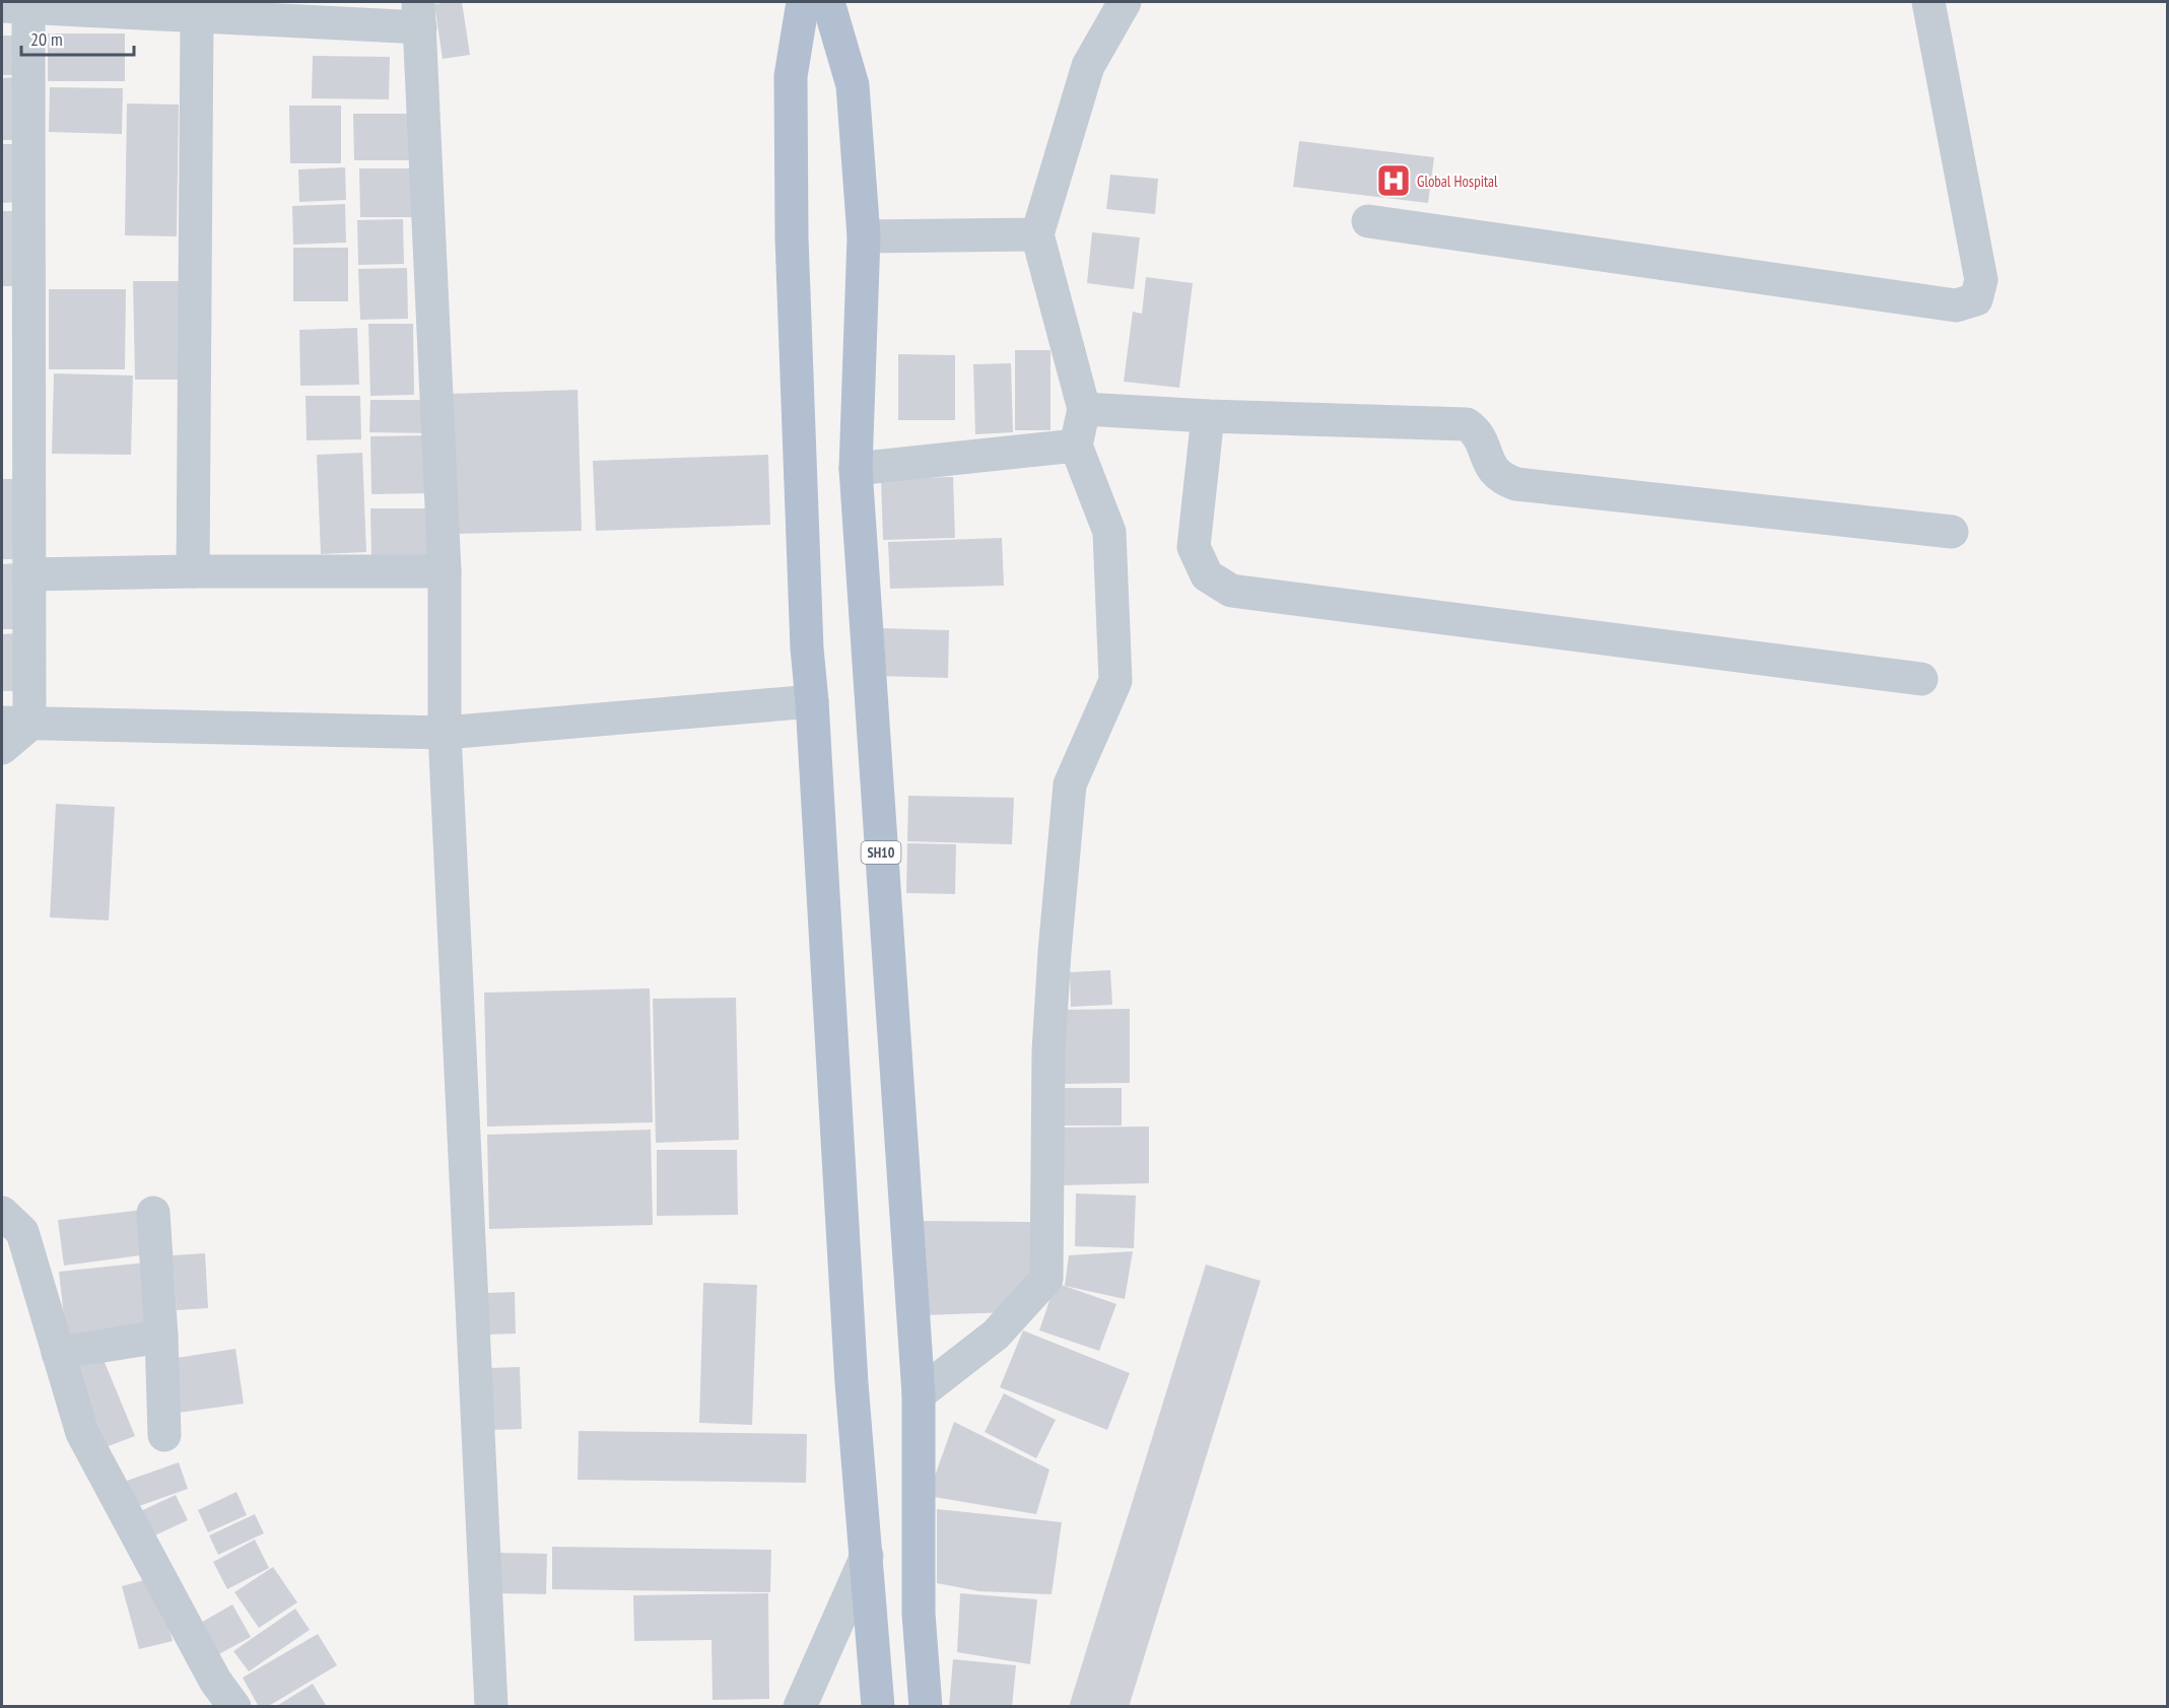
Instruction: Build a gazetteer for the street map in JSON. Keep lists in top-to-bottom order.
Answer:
{
  "streets": {
    "main road": ["SH10"]
  },
  "places": {
    "hospital": ["Global Hospital"]
  },
  "scale_bar": "20 m"
}
